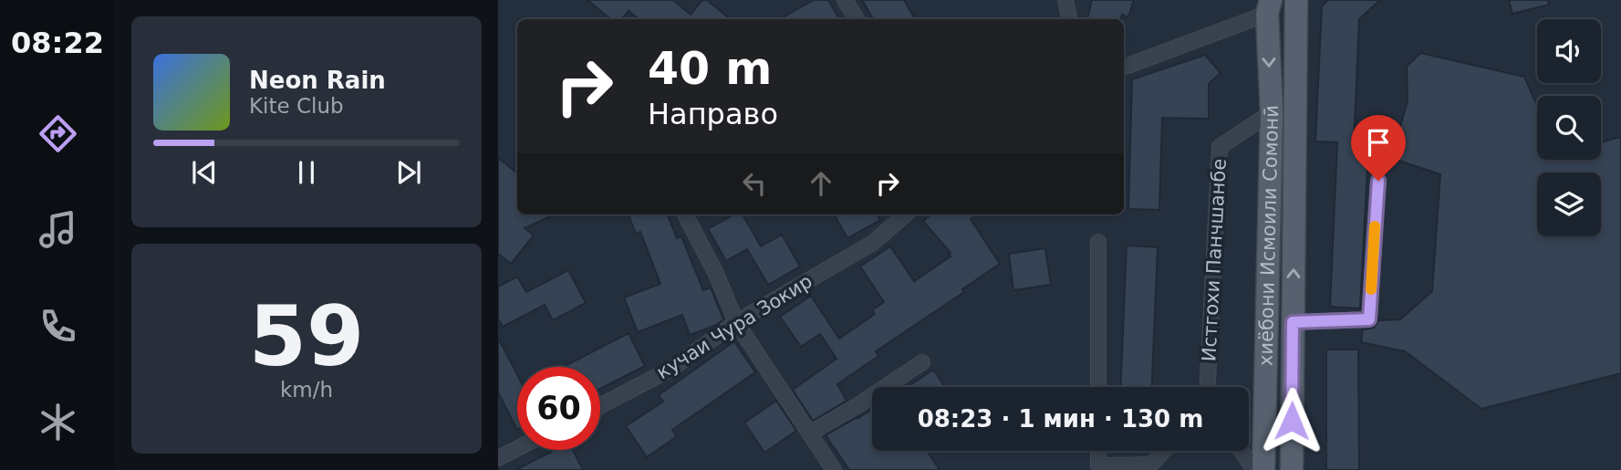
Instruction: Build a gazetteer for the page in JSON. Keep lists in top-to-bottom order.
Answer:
{
  "streets": {
    "main road": ["хиёбони Исмоили Сомонӣ"],
    "street": ["Истгохи Панчшанбе", "кучаи Чура Зокир"]
  },
  "crossings": [
    ["хиёбони Исмоили Сомонӣ", "Истгохи Панчшанбе"]
  ],
  "page": {
    "tabs": "08:22",
    "turn": ["40 m", "Направо"],
    "song": ["Neon Rain", "Kite Club"],
    "tile": ["59", "km/h"],
    "limit": "60",
    "trip": "08:23 · 1 мин · 130 m"
  }
}
